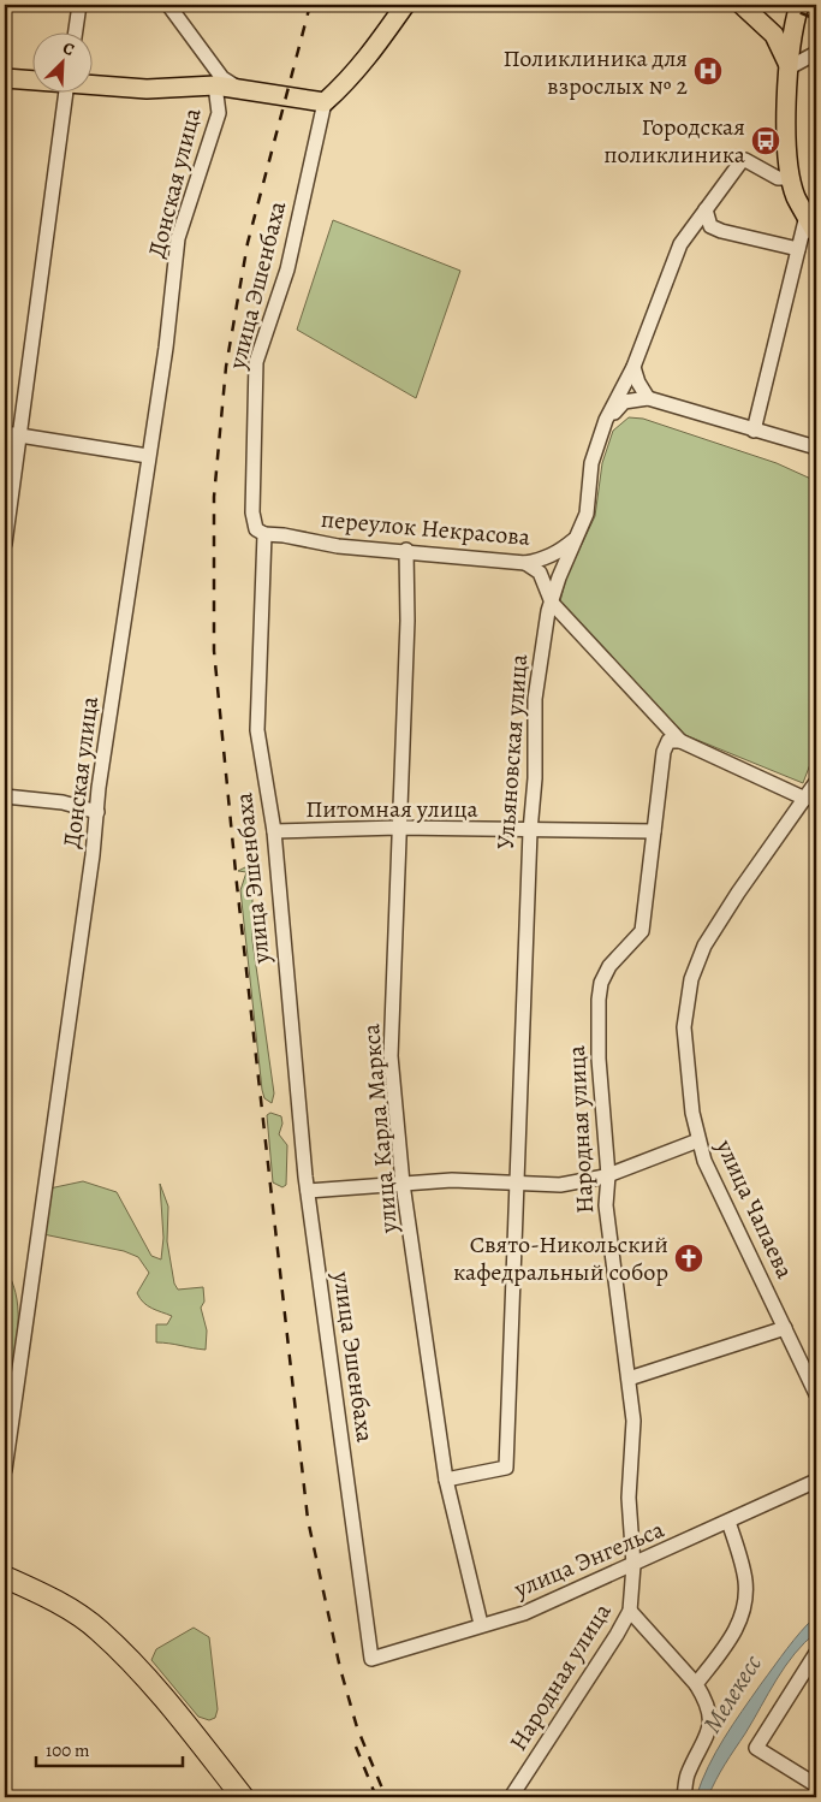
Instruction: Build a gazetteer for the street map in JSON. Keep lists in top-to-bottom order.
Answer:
{
  "streets": {
    "street": [
      "Донская улица",
      "улица Эшенбаха",
      "переулок Некрасова",
      "Ульяновская улица",
      "Питомная улица",
      "улица Карла Маркса",
      "Народная улица",
      "улица Чапаева",
      "улица Энгельса"
    ]
  },
  "crossings": [
    ["улица Эшенбаха", "переулок Некрасова"],
    ["улица Эшенбаха", "Питомная улица"],
    ["улица Эшенбаха", "улица Энгельса"],
    ["переулок Некрасова", "Ульяновская улица"],
    ["переулок Некрасова", "улица Карла Маркса"],
    ["Ульяновская улица", "Питомная улица"],
    ["Ульяновская улица", "улица Карла Маркса"],
    ["Питомная улица", "улица Карла Маркса"],
    ["Питомная улица", "Народная улица"],
    ["улица Карла Маркса", "улица Энгельса"],
    ["Народная улица", "улица Энгельса"]
  ],
  "water": ["Мелекесс"],
  "places": {
    "hospital": ["Поликлиника для взрослых № 2"],
    "bus stop": ["Городская поликлиника"],
    "church": ["Свято-Никольский кафедральный собор"]
  },
  "scale_bar": "100 m",
  "north": "top right"
}
